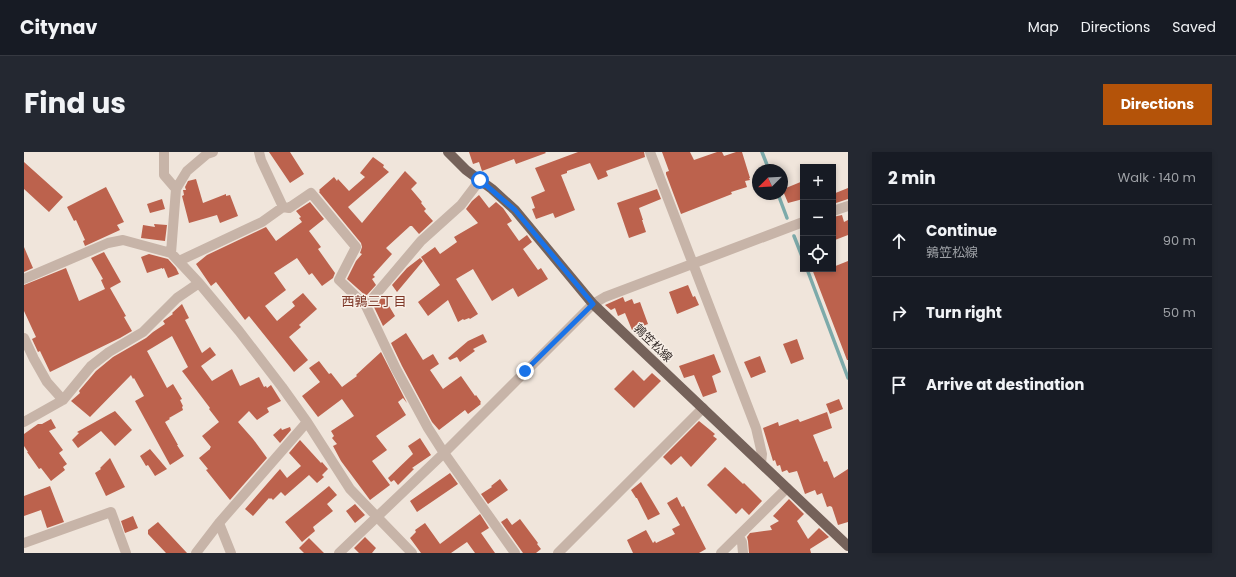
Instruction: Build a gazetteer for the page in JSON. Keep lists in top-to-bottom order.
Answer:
{
  "streets": {
    "main road": ["鶉笠松線"]
  },
  "districts": ["西鶉三丁目"],
  "north": "bottom left",
  "page": {
    "header": "Citynav",
    "nav": ["Map", "Directions", "Saved"],
    "title": "Find us",
    "buttons": "Directions",
    "heading": ["2 min", "Walk · 140 m"],
    "map_buttons": ["+", "−"],
    "list": [
      ["Continue", "鶉笠松線", "90 m"],
      ["Turn right", "50 m"],
      "Arrive at destination"
    ]
  }
}
